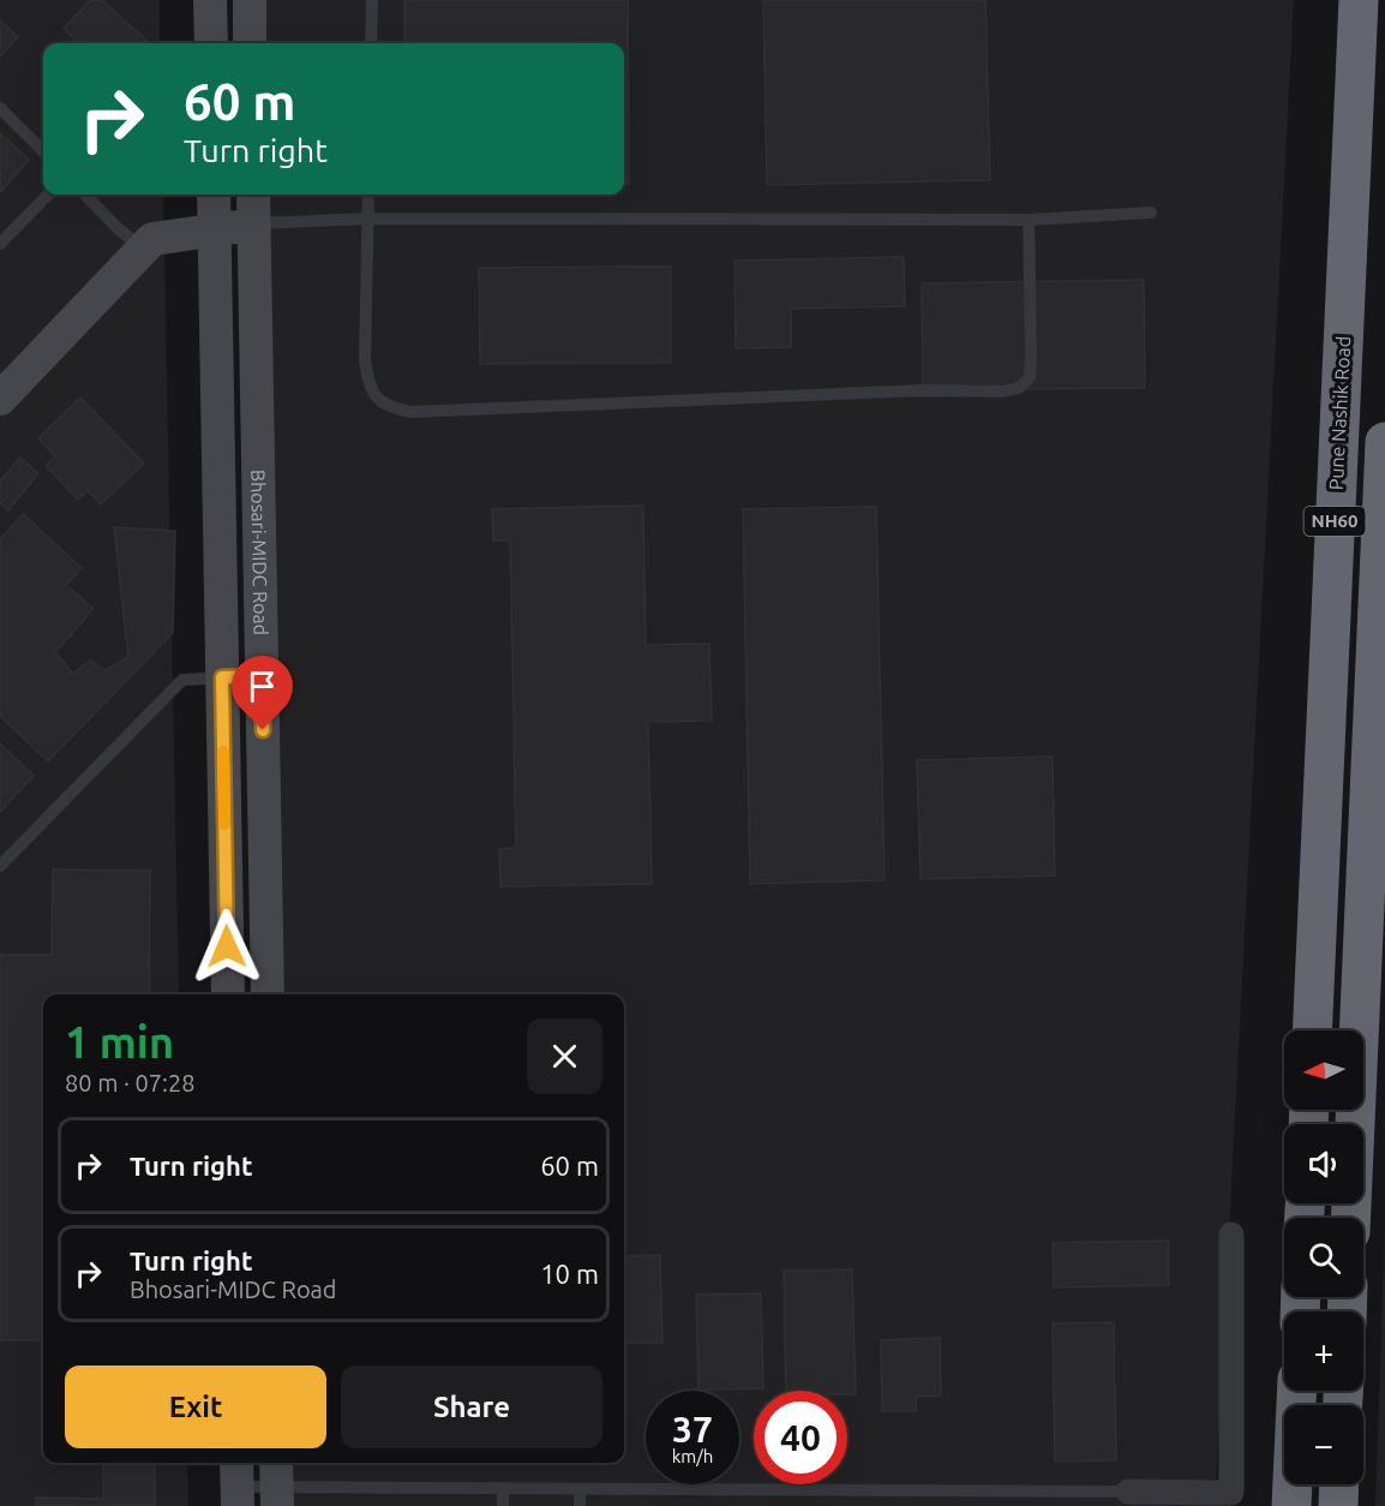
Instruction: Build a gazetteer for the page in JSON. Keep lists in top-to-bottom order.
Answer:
{
  "streets": {
    "highway": ["Pune Nashik Road", "NH60"],
    "street": ["Bhosari-MIDC Road"]
  },
  "north": "left",
  "page": {
    "turn": ["60 m", "Turn right"],
    "heading": ["1 min", "80 m · 07:28"],
    "map_buttons": ["+", "−"],
    "list": [
      {
        "name": "Turn right",
        "value": "60 m"
      },
      {
        "name": "Turn right",
        "note": "Bhosari-MIDC Road",
        "value": "10 m"
      }
    ],
    "buttons": ["Exit", "Share"],
    "speed": "37 km/h",
    "limit": "40"
  }
}
